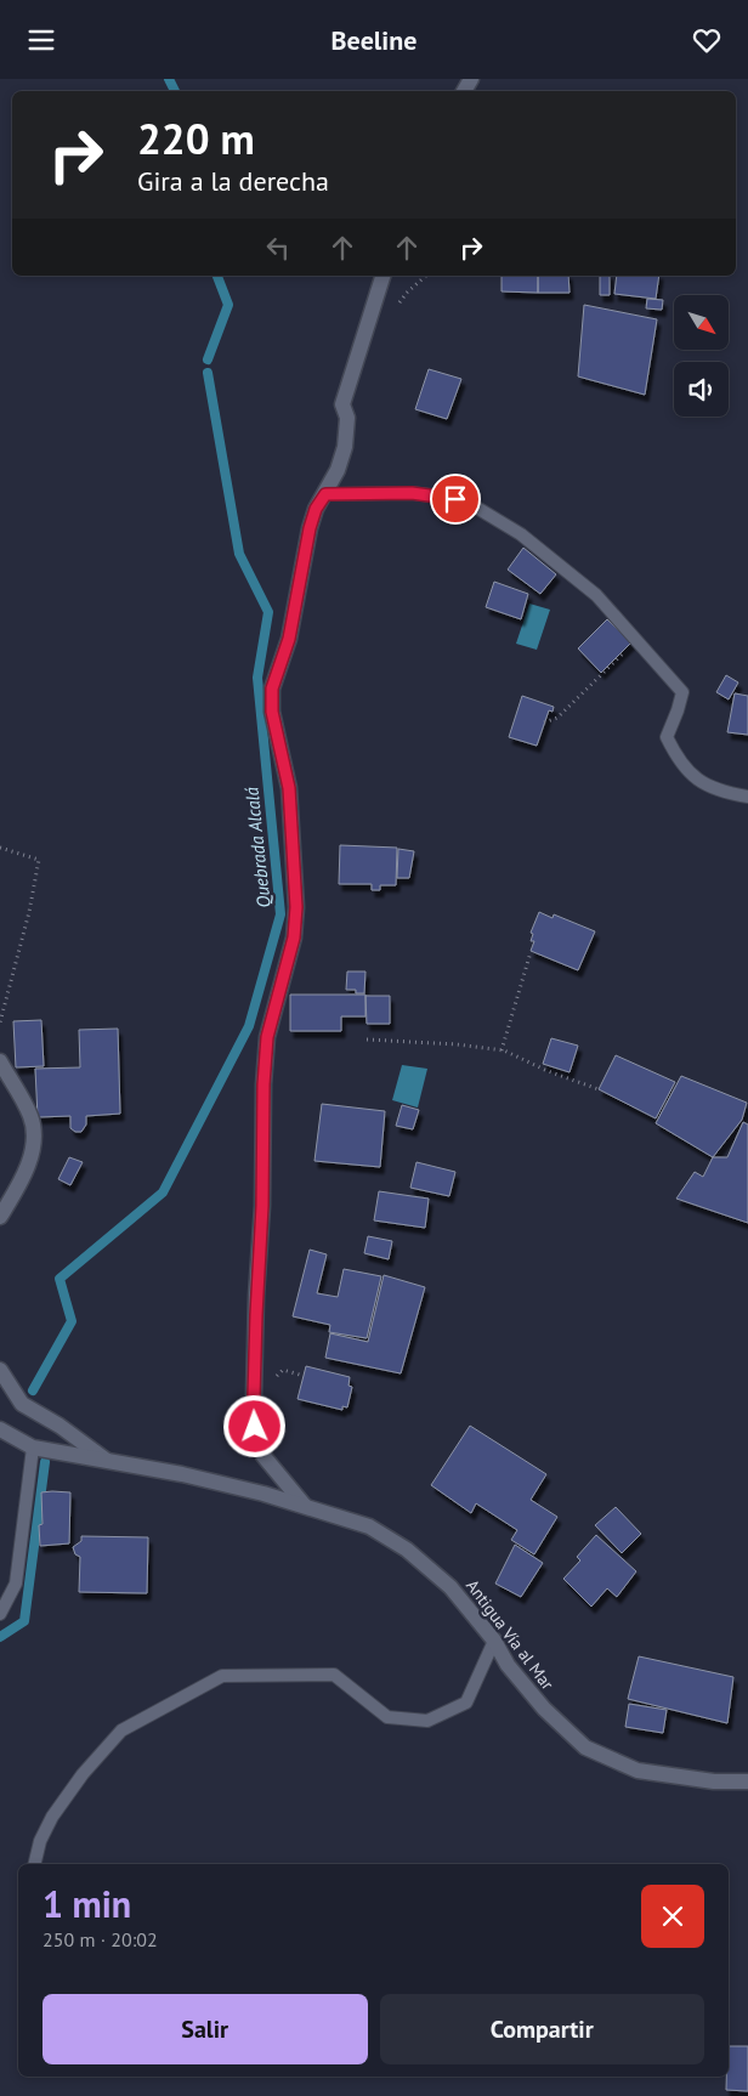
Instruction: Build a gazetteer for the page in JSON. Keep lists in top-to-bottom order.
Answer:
{
  "streets": {
    "street": ["Antigua Vía al Mar"]
  },
  "water": ["Quebrada Alcalá"],
  "north": "bottom right",
  "page": {
    "header": "Beeline",
    "turn": ["220 m", "Gira a la derecha"],
    "heading": ["1 min", "250 m · 20:02"],
    "buttons": ["Salir", "Compartir"]
  }
}
